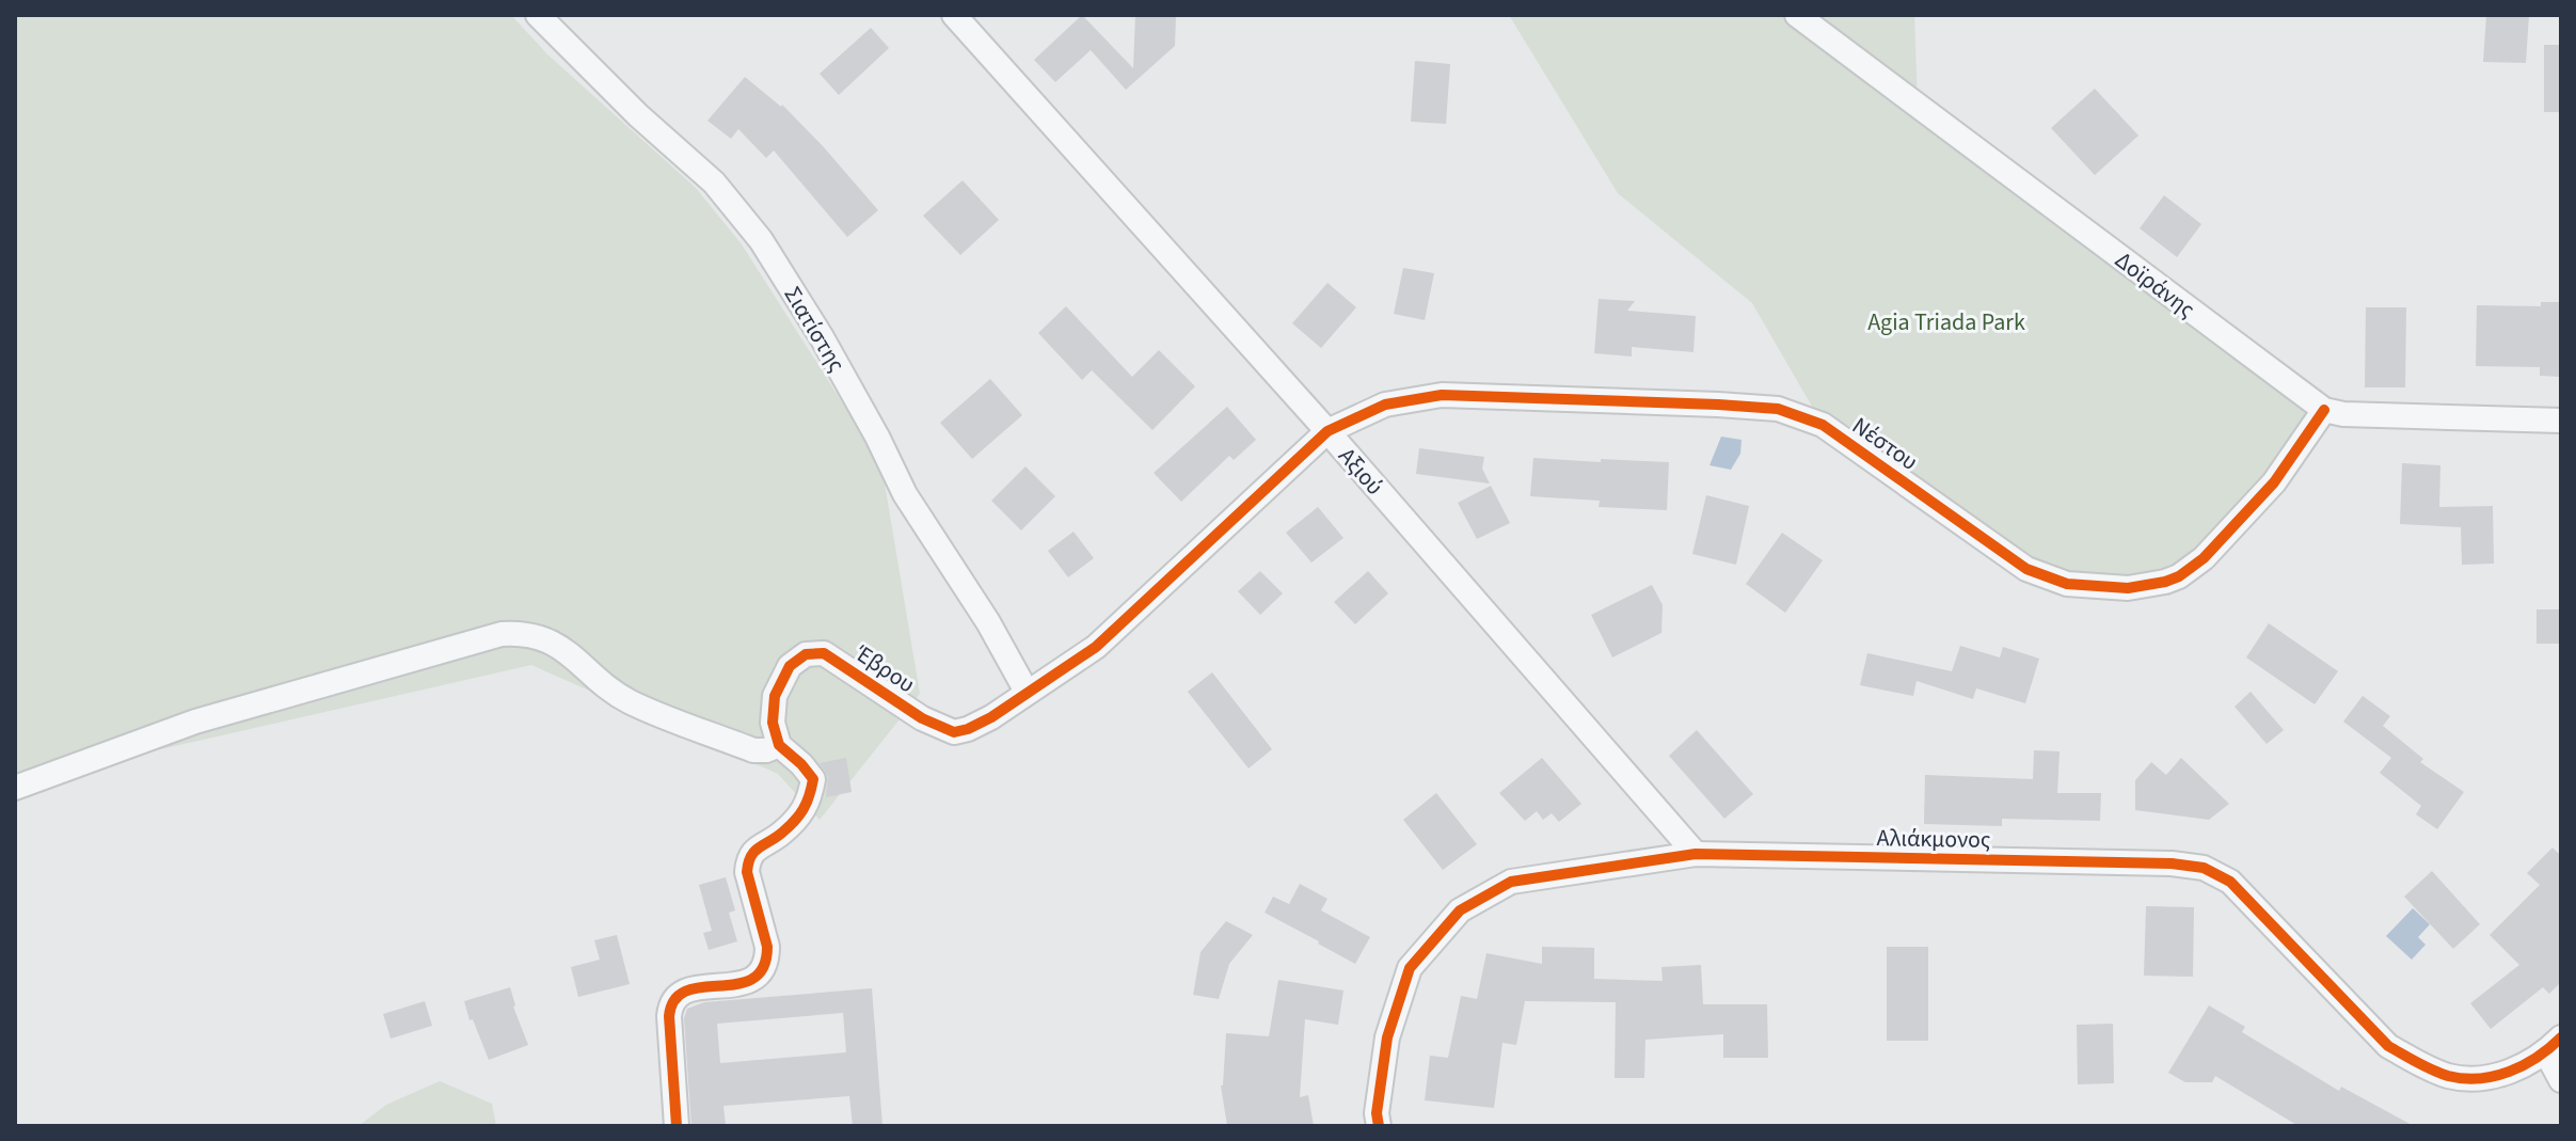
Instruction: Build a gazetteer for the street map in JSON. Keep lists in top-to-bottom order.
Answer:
{
  "streets": {
    "street": [
      "Δοϊράνης",
      "Σιατίστης",
      "Νέστου",
      "Αξιού",
      "Έβρου",
      "Αλιάκμονος"
    ]
  },
  "crossings": [
    ["Δοϊράνης", "Νέστου"],
    ["Σιατίστης", "Έβρου"],
    ["Νέστου", "Αξιού"],
    ["Νέστου", "Έβρου"],
    ["Αξιού", "Έβρου"],
    ["Αξιού", "Αλιάκμονος"]
  ],
  "parks": ["Agia Triada Park"]
}
